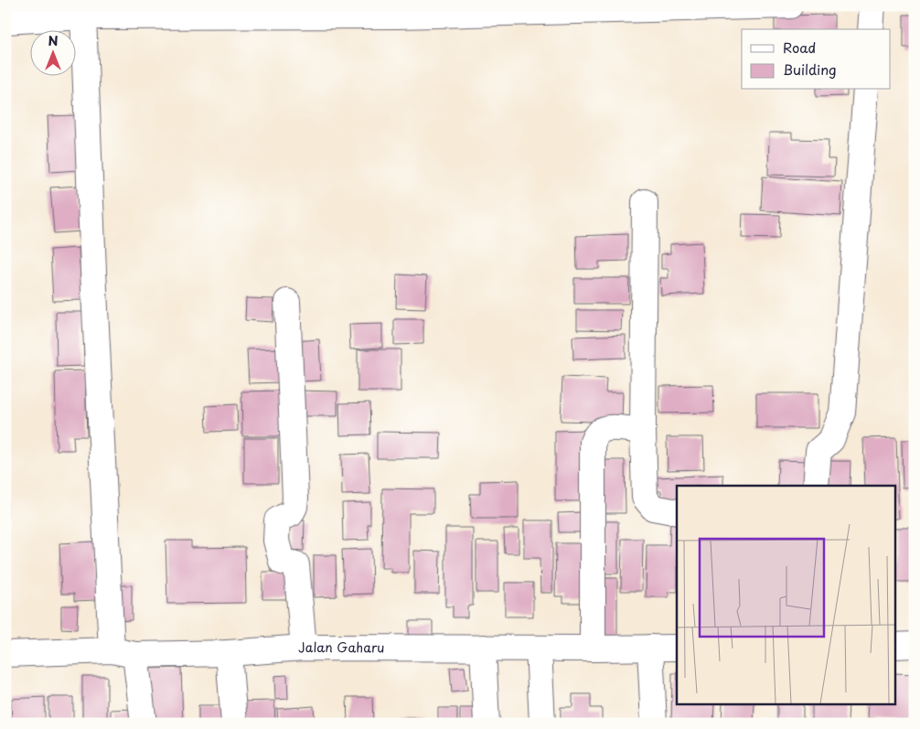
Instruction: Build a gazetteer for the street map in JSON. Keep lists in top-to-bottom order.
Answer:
{
  "streets": {
    "street": ["Jalan Gaharu"]
  },
  "legend": ["Road", "Building"],
  "north": "top"
}
